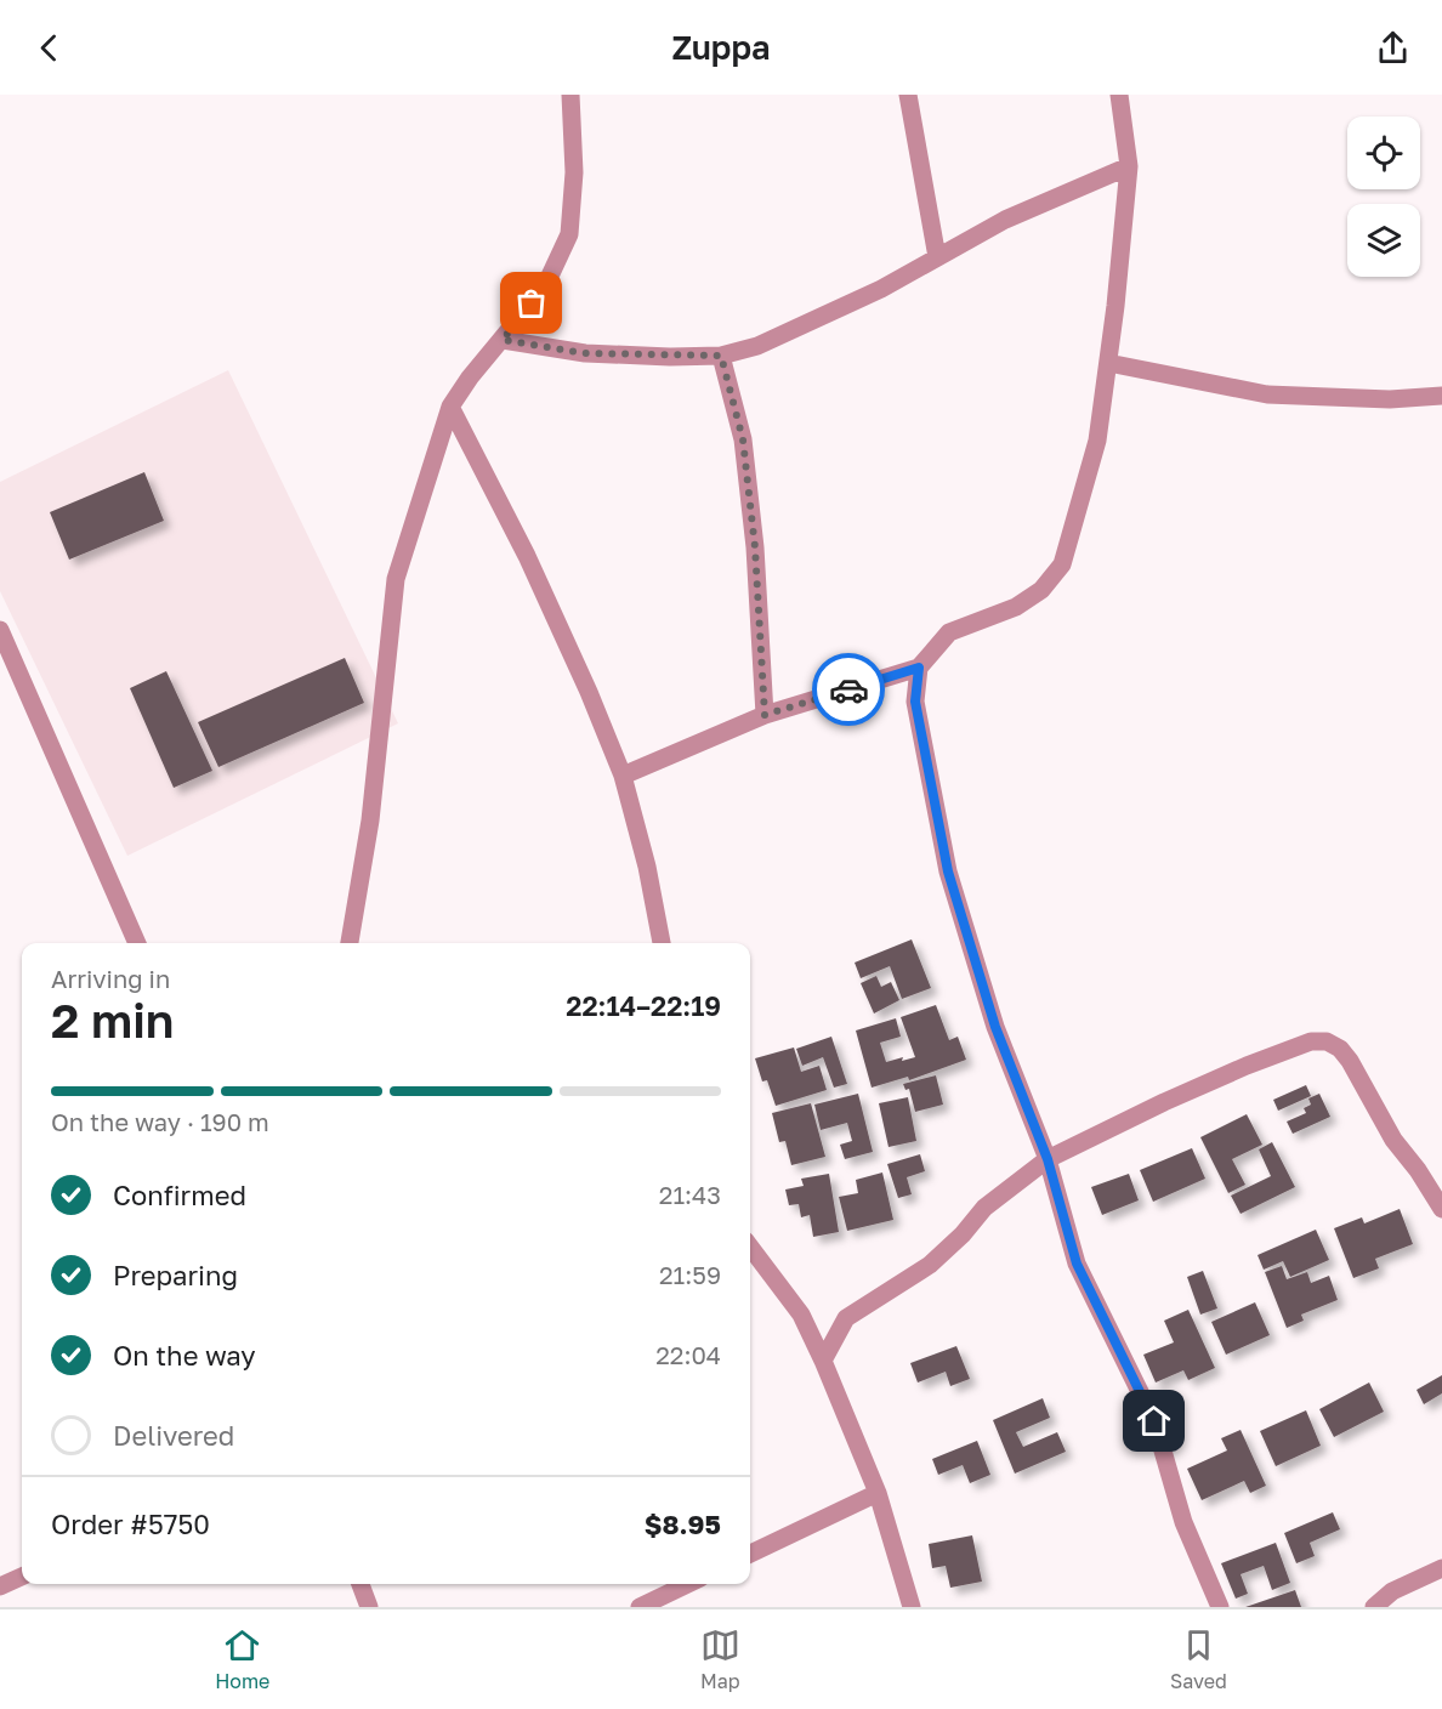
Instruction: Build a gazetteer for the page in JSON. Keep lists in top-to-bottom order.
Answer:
{
  "page": {
    "header": "Zuppa",
    "heading": ["2 min", "Arriving in", "22:14–22:19"],
    "panel": ["Order #5750", "$8.95"],
    "bar": "On the way · 190 m",
    "list": [
      ["Confirmed", "21:43"],
      ["Preparing", "21:59"],
      ["On the way", "22:04"],
      "Delivered"
    ],
    "tabs": ["Home", "Map", "Saved"]
  }
}
